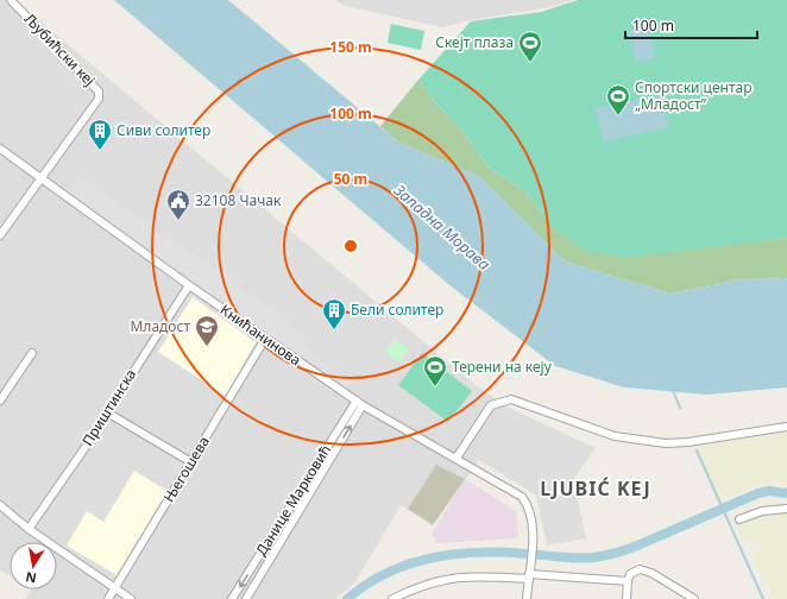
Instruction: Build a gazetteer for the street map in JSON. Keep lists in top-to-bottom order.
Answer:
{
  "streets": {
    "street": [
      "Љубићски кеј",
      "Книћанинова",
      "Приштинска",
      "Његошева",
      "Данице Марковић"
    ]
  },
  "crossings": [
    ["Љубићски кеј", "Книћанинова"],
    ["Книћанинова", "Приштинска"],
    ["Книћанинова", "Његошева"],
    ["Книћанинова", "Данице Марковић"]
  ],
  "districts": ["LJUBIĆ KEJ"],
  "water": ["Западна Морава"],
  "places": {
    "sports": ["Скејт плаза", "Спортски центар „Младост”", "Терени на кеју"],
    "building": ["Сиви солитер", "Бели солитер"],
    "public building": ["32108 Чачак"],
    "school or university": ["Младост"]
  },
  "scale_bar": "100 m",
  "north": "bottom",
  "rings": ["150 m", "100 m", "50 m"]
}
